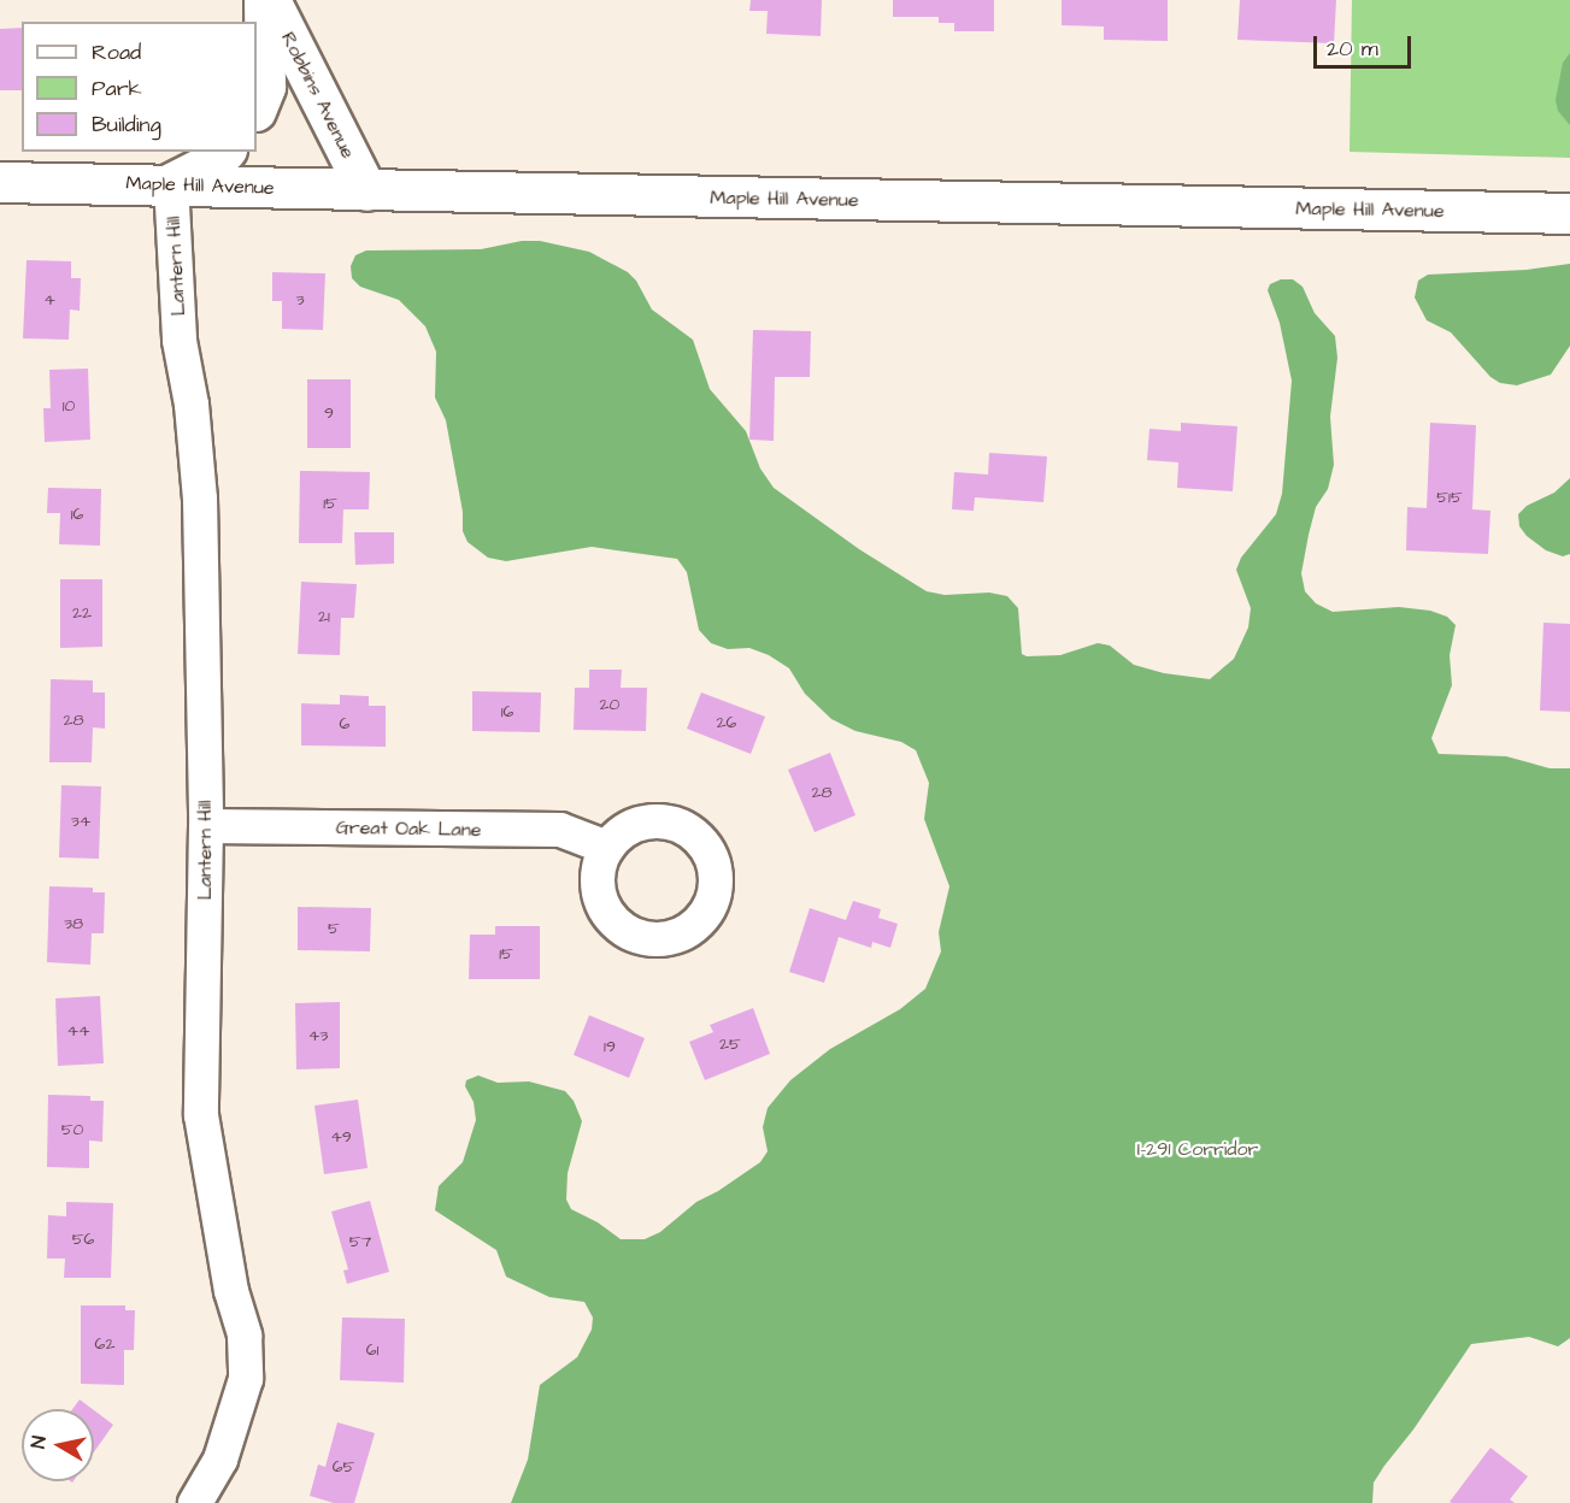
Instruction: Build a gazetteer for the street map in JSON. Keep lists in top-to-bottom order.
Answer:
{
  "streets": {
    "main road": ["Robbins Avenue", "Maple Hill Avenue"],
    "street": ["Lantern Hill", "Great Oak Lane"]
  },
  "crossings": [
    ["Robbins Avenue", "Maple Hill Avenue"],
    ["Maple Hill Avenue", "Lantern Hill"],
    ["Lantern Hill", "Great Oak Lane"]
  ],
  "parks": ["I-291 Corridor"],
  "house_numbers": [
    "4",
    "3",
    "10",
    "9",
    "515",
    "15",
    "16",
    "22",
    "21",
    "20",
    "16",
    "28",
    "26",
    "6",
    "28",
    "34",
    "38",
    "5",
    "15",
    "44",
    "43",
    "25",
    "19",
    "50",
    "49",
    "56",
    "57",
    "62",
    "61",
    "65"
  ],
  "legend": ["Road", "Park", "Building"],
  "scale_bar": "20 m",
  "north": "left"
}
